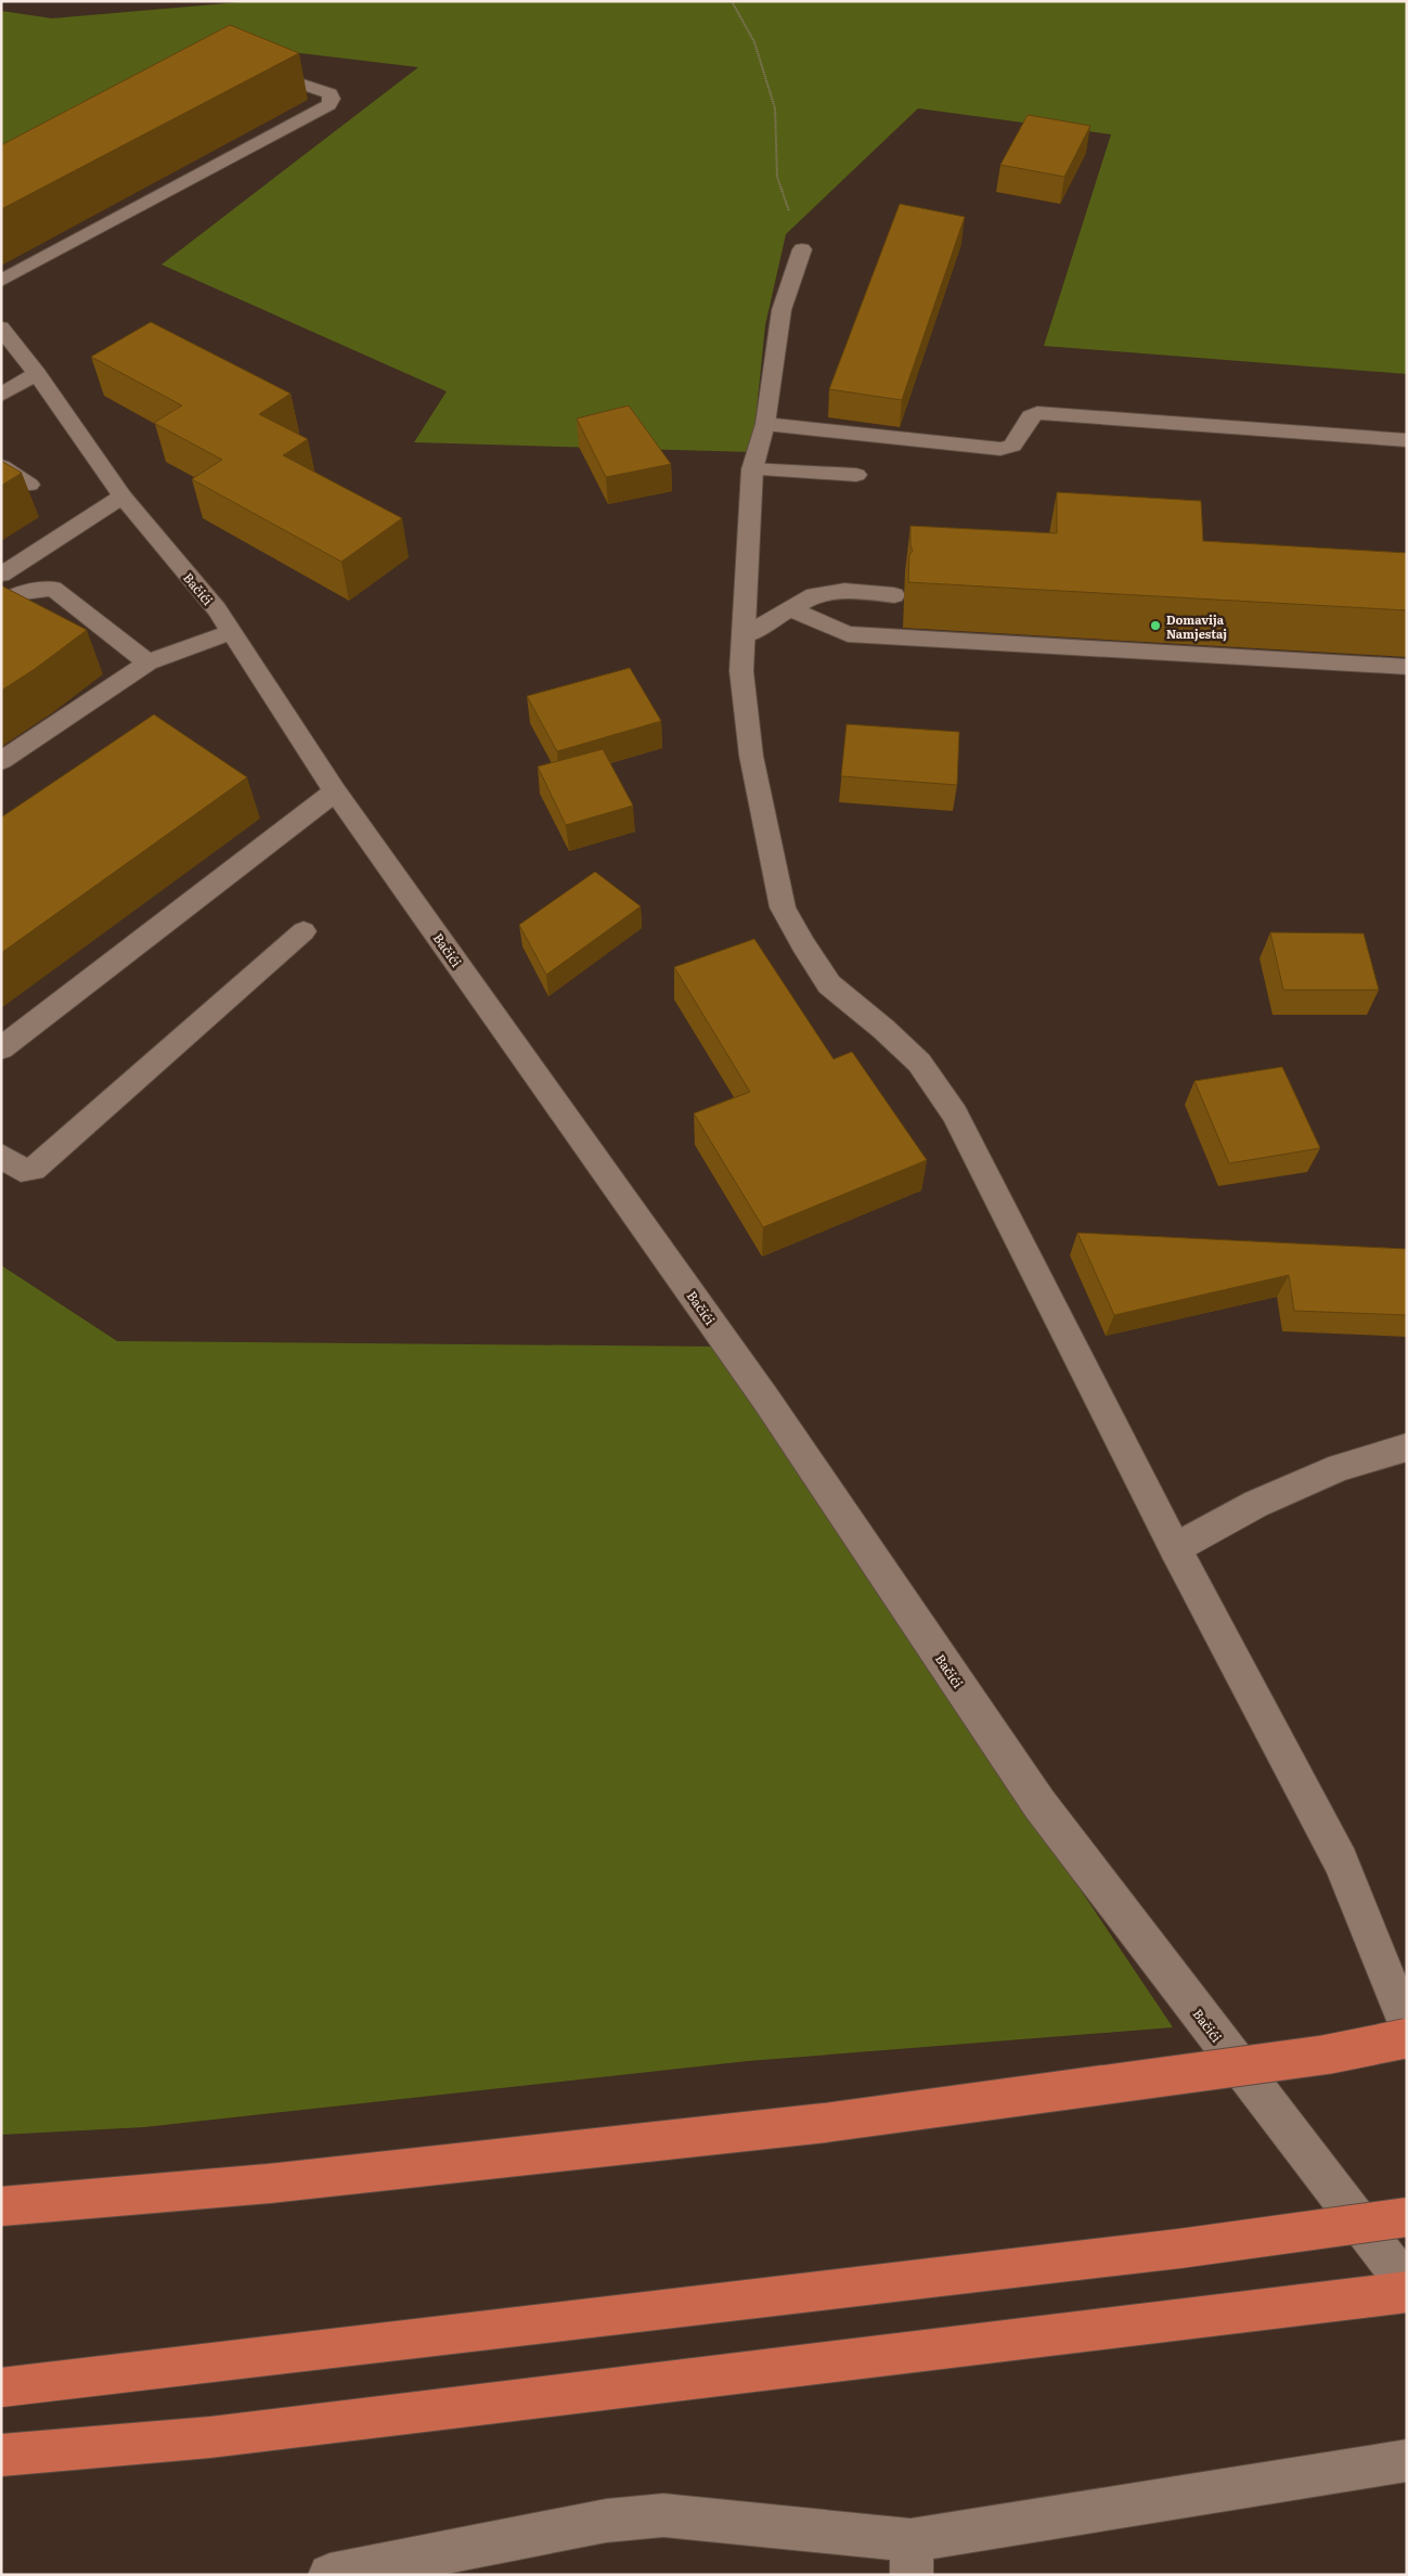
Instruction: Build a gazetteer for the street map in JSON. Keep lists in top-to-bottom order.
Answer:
{
  "streets": {
    "street": ["Bačići"]
  },
  "places": ["Domavija Namjestaj"]
}
